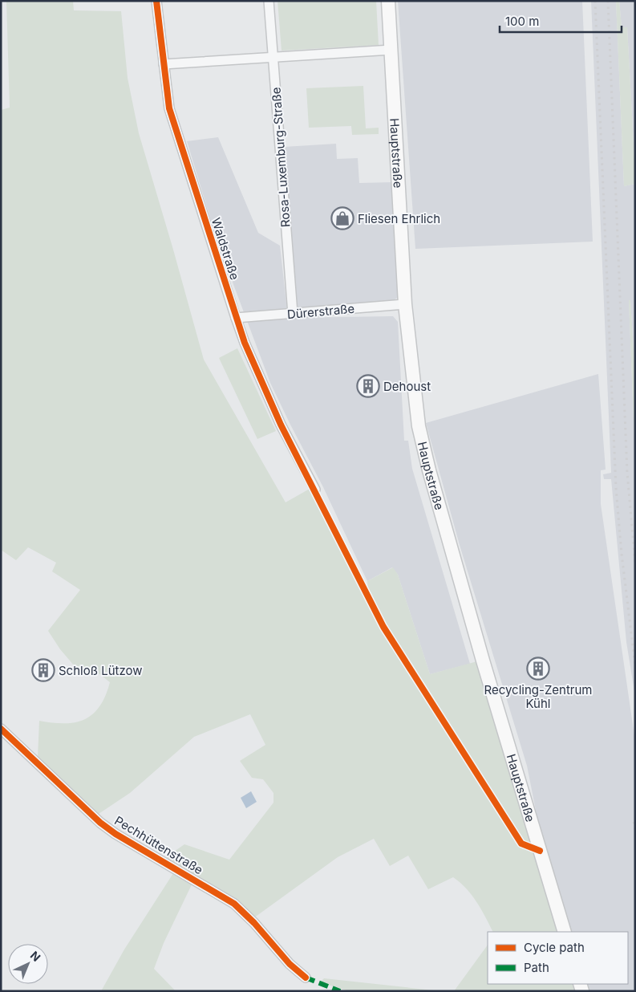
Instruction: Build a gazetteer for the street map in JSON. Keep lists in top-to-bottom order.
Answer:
{
  "streets": {
    "main road": ["Hauptstraße"],
    "street": [
      "Rosa-Luxemburg-Straße",
      "Waldstraße",
      "Dürerstraße",
      "Pechhüttenstraße"
    ]
  },
  "crossings": [
    ["Hauptstraße", "Dürerstraße"],
    ["Rosa-Luxemburg-Straße", "Dürerstraße"],
    ["Waldstraße", "Dürerstraße"]
  ],
  "places": {
    "shop": ["Fliesen Ehrlich"],
    "building": ["Dehoust", "Recycling-Zentrum Kühl", "Schloß Lützow"]
  },
  "legend": ["Cycle path", "Path"],
  "scale_bar": "100 m",
  "north": "top right"
}
